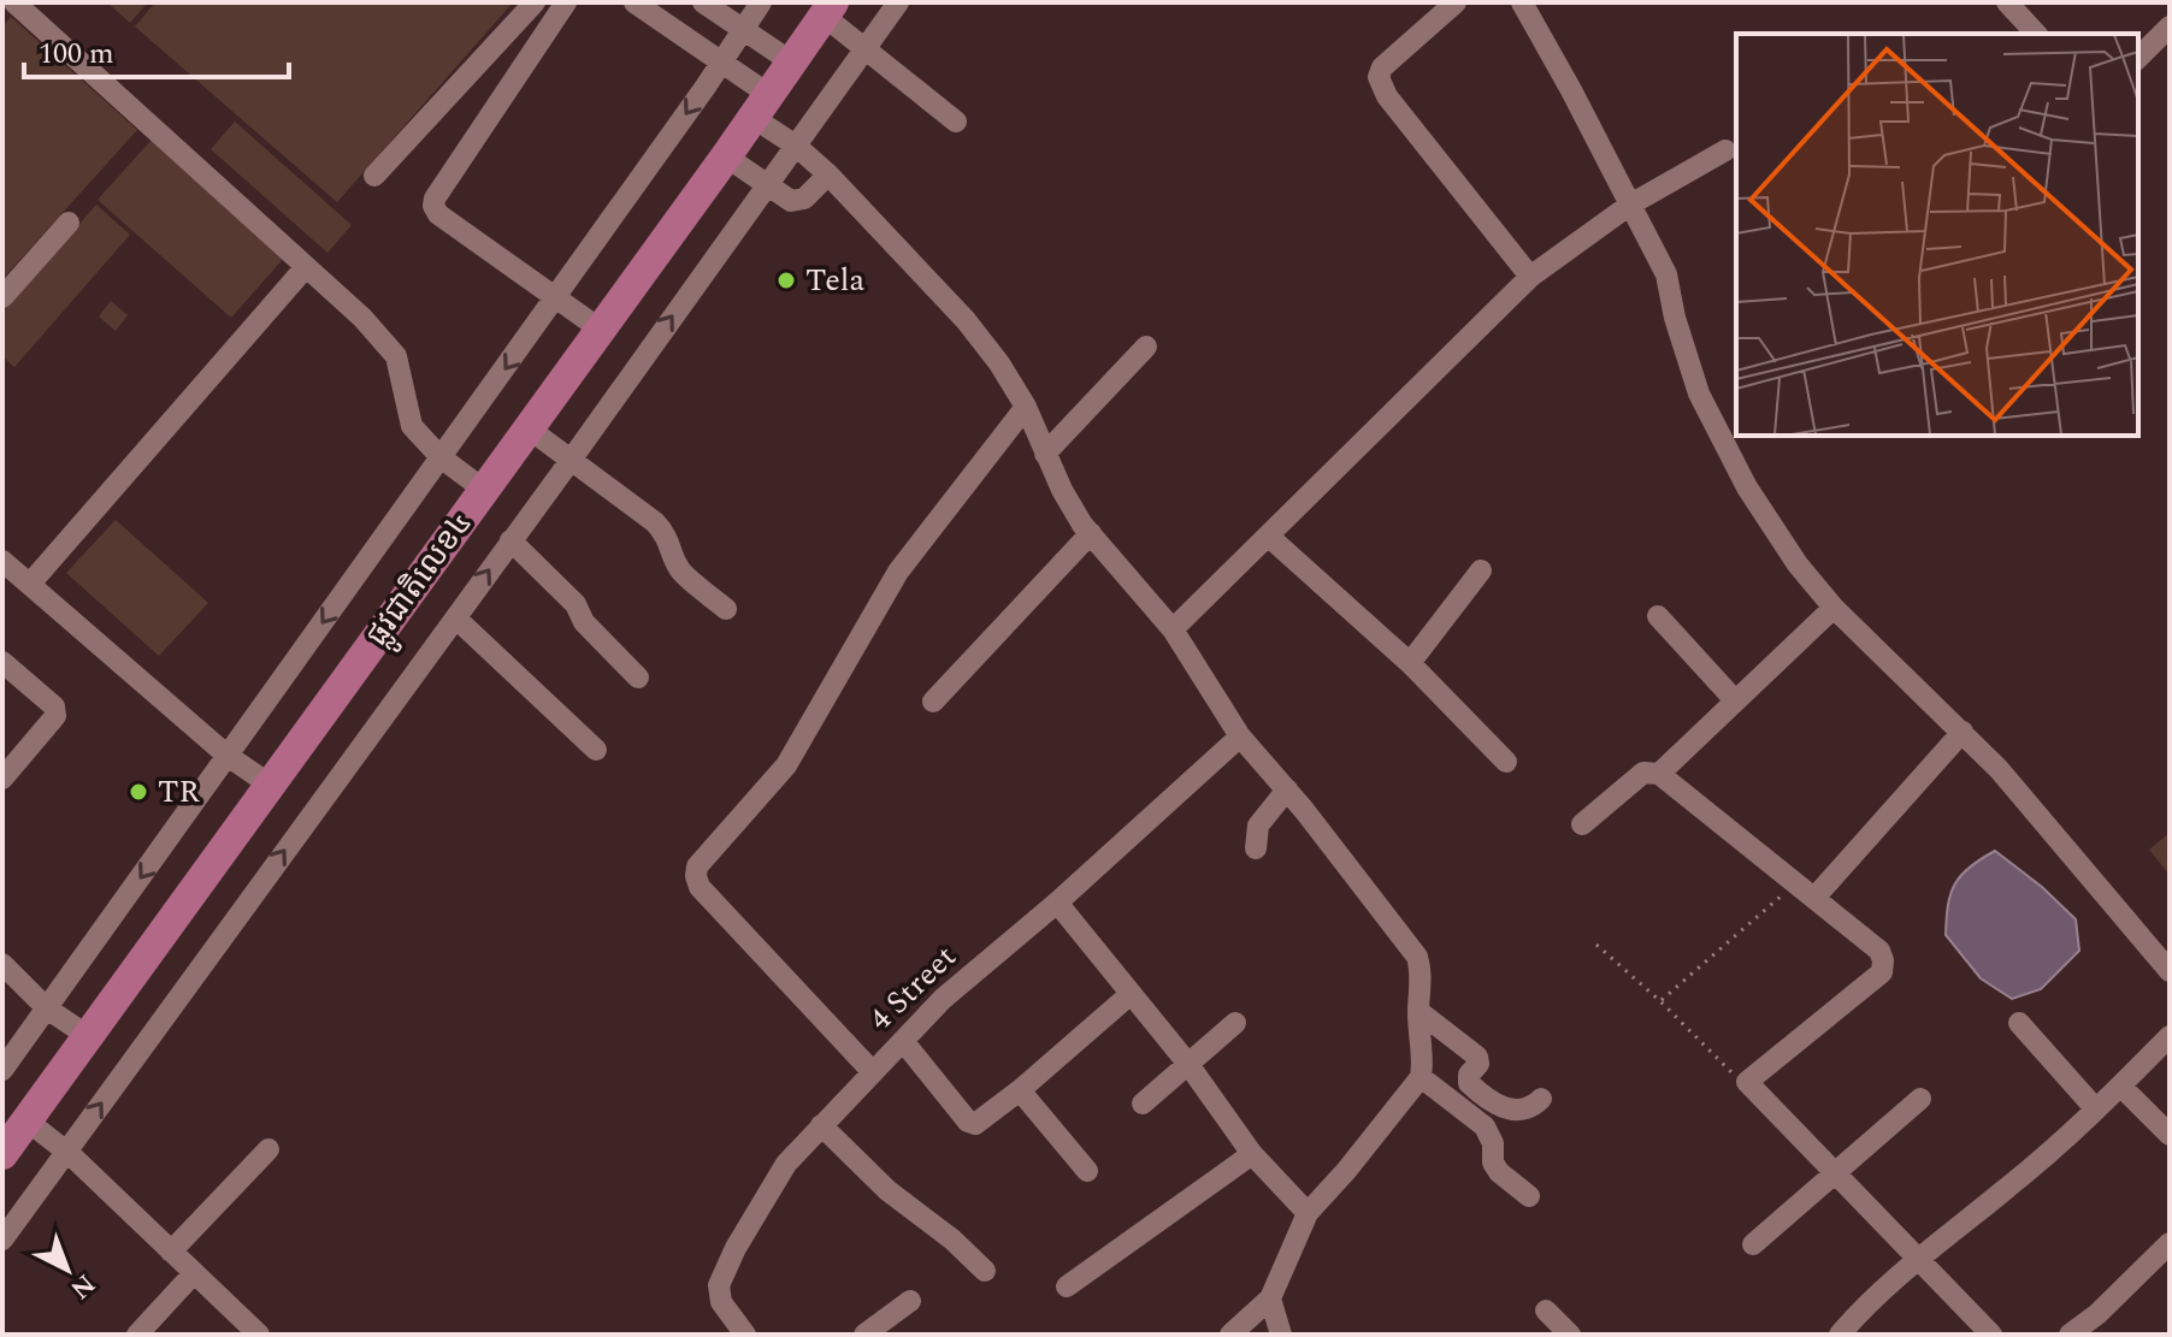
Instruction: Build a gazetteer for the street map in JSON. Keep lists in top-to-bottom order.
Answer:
{
  "streets": {
    "highway": ["ផ្លូវជាតិលេខ៤"],
    "street": ["4 Street"]
  },
  "places": ["Tela", "TR"],
  "scale_bar": "100 m",
  "north": "bottom right"
}
